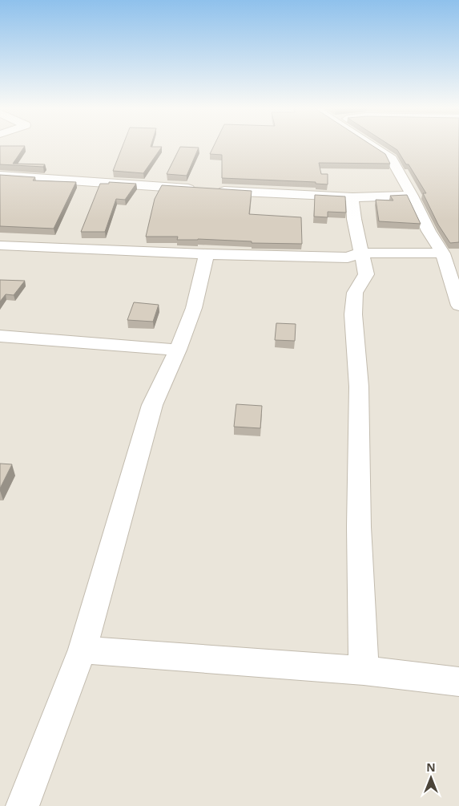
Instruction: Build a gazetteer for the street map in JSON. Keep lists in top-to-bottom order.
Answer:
{
  "north": "top"
}
